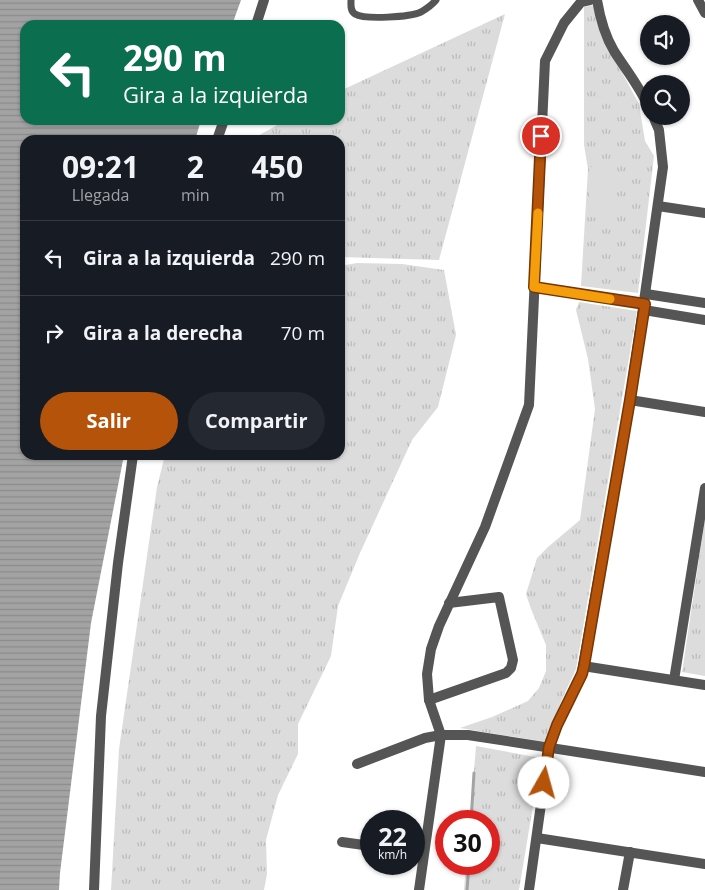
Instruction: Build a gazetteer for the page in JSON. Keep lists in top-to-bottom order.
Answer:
{
  "page": {
    "turn": ["290 m", "Gira a la izquierda"],
    "eta": [
      "09:21",
      "Llegada",
      "2",
      "min",
      "450",
      "m"
    ],
    "list": [
      {
        "name": "Gira a la izquierda",
        "value": "290 m"
      },
      {
        "name": "Gira a la derecha",
        "value": "70 m"
      }
    ],
    "buttons": ["Salir", "Compartir"],
    "speed": "22 km/h",
    "limit": "30"
  }
}
